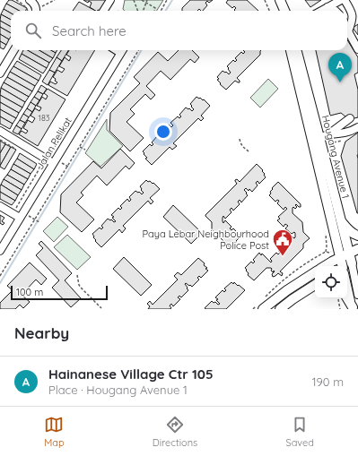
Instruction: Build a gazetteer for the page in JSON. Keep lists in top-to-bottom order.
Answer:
{
  "streets": {
    "main road": ["Hougang Avenue 1"],
    "street": ["Jalan Pelikat"]
  },
  "places": {
    "public building": ["Paya Lebar Neighbourhood Police Post"]
  },
  "house_numbers": ["183"],
  "scale_bar": "100 m",
  "page": {
    "search": "Search here",
    "pins": "A",
    "scale": "100 m",
    "heading": "Nearby",
    "list": [
      {
        "mark": "A",
        "name": "Hainanese Village Ctr 105",
        "note": "Place · Hougang Avenue 1",
        "value": "190 m"
      }
    ],
    "nav": ["Map", "Directions", "Saved"]
  }
}
